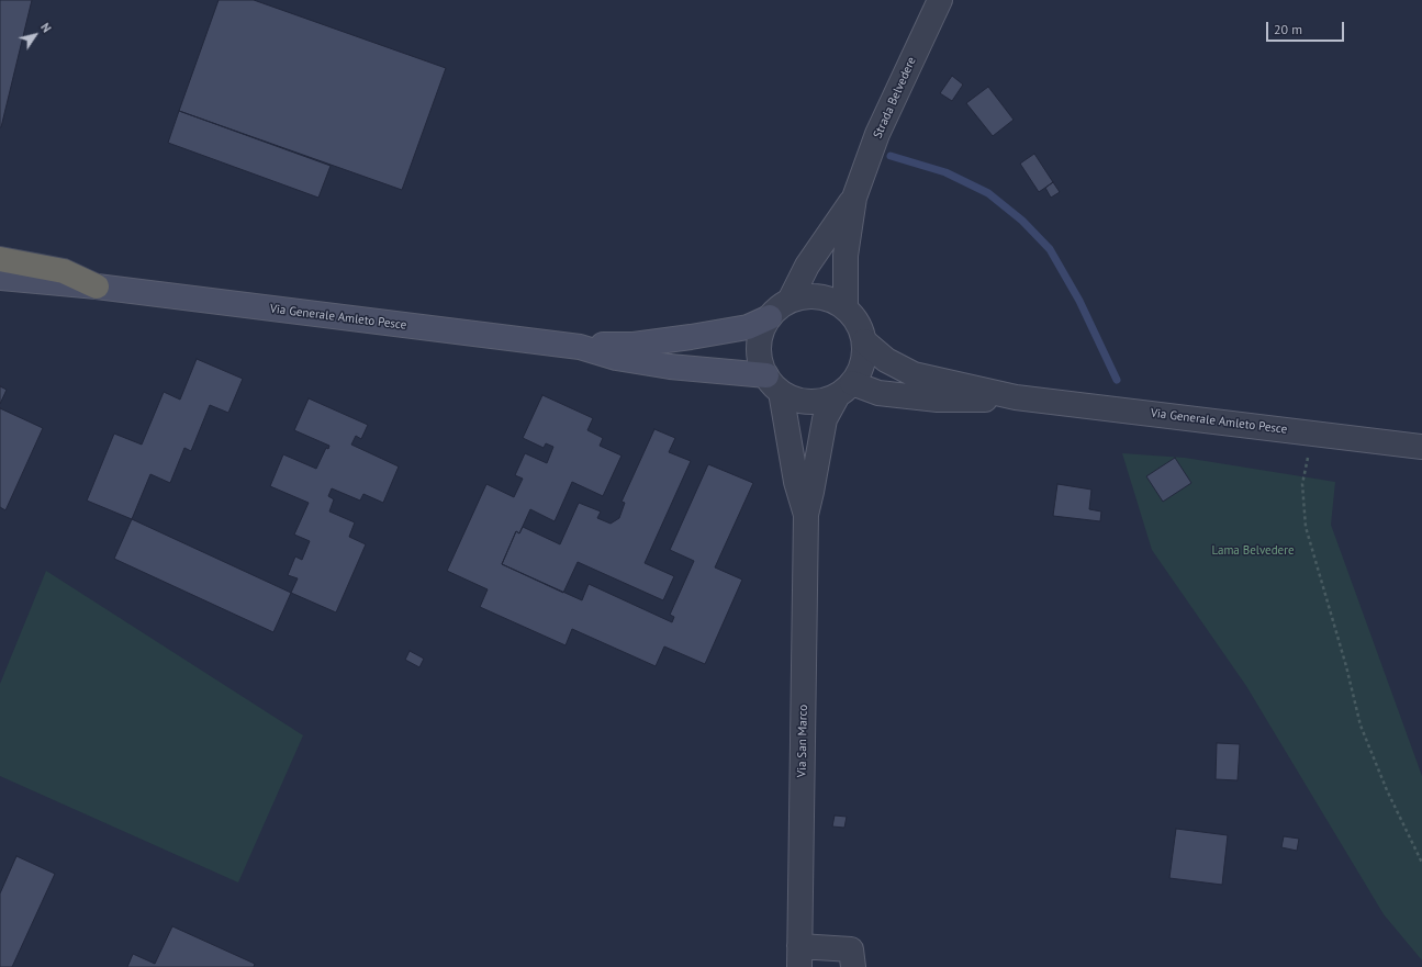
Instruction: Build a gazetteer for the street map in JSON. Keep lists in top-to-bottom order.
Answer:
{
  "streets": {
    "main road": ["Via Generale Amleto Pesce"],
    "street": ["Strada Belvedere", "Via San Marco"]
  },
  "parks": ["Lama Belvedere"],
  "scale_bar": "20 m",
  "north": "top right"
}
